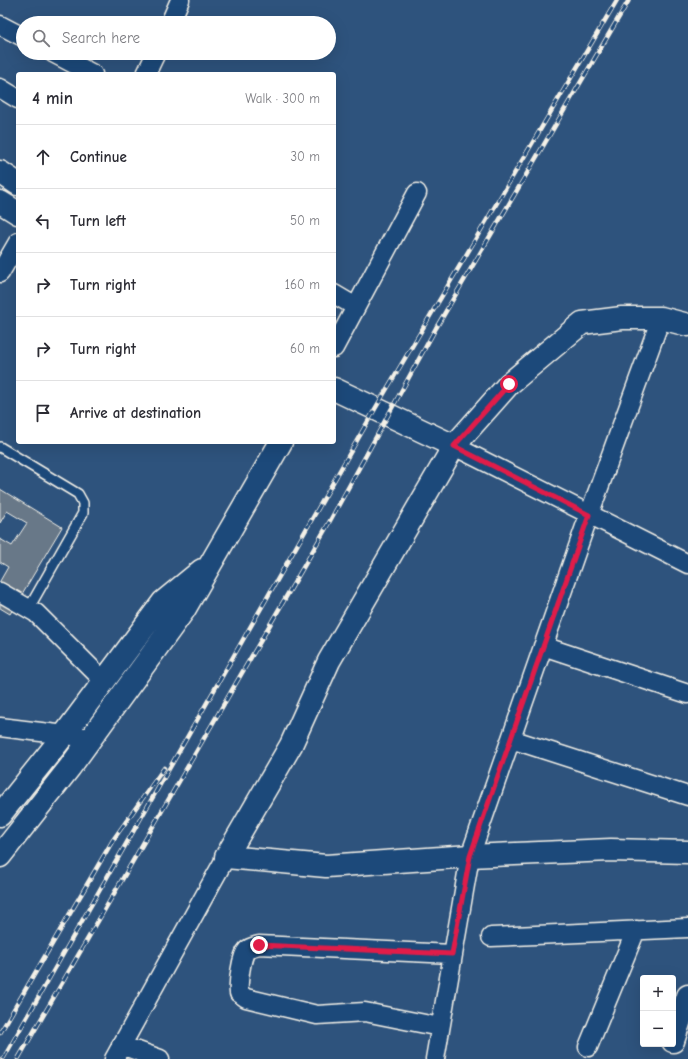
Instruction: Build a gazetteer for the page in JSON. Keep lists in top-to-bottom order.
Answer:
{
  "page": {
    "search": "Search here",
    "heading": ["4 min", "Walk · 300 m"],
    "list": [
      ["Continue", "30 m"],
      ["Turn left", "50 m"],
      ["Turn right", "160 m"],
      ["Turn right", "60 m"],
      "Arrive at destination"
    ],
    "map_buttons": ["+", "−"]
  }
}
